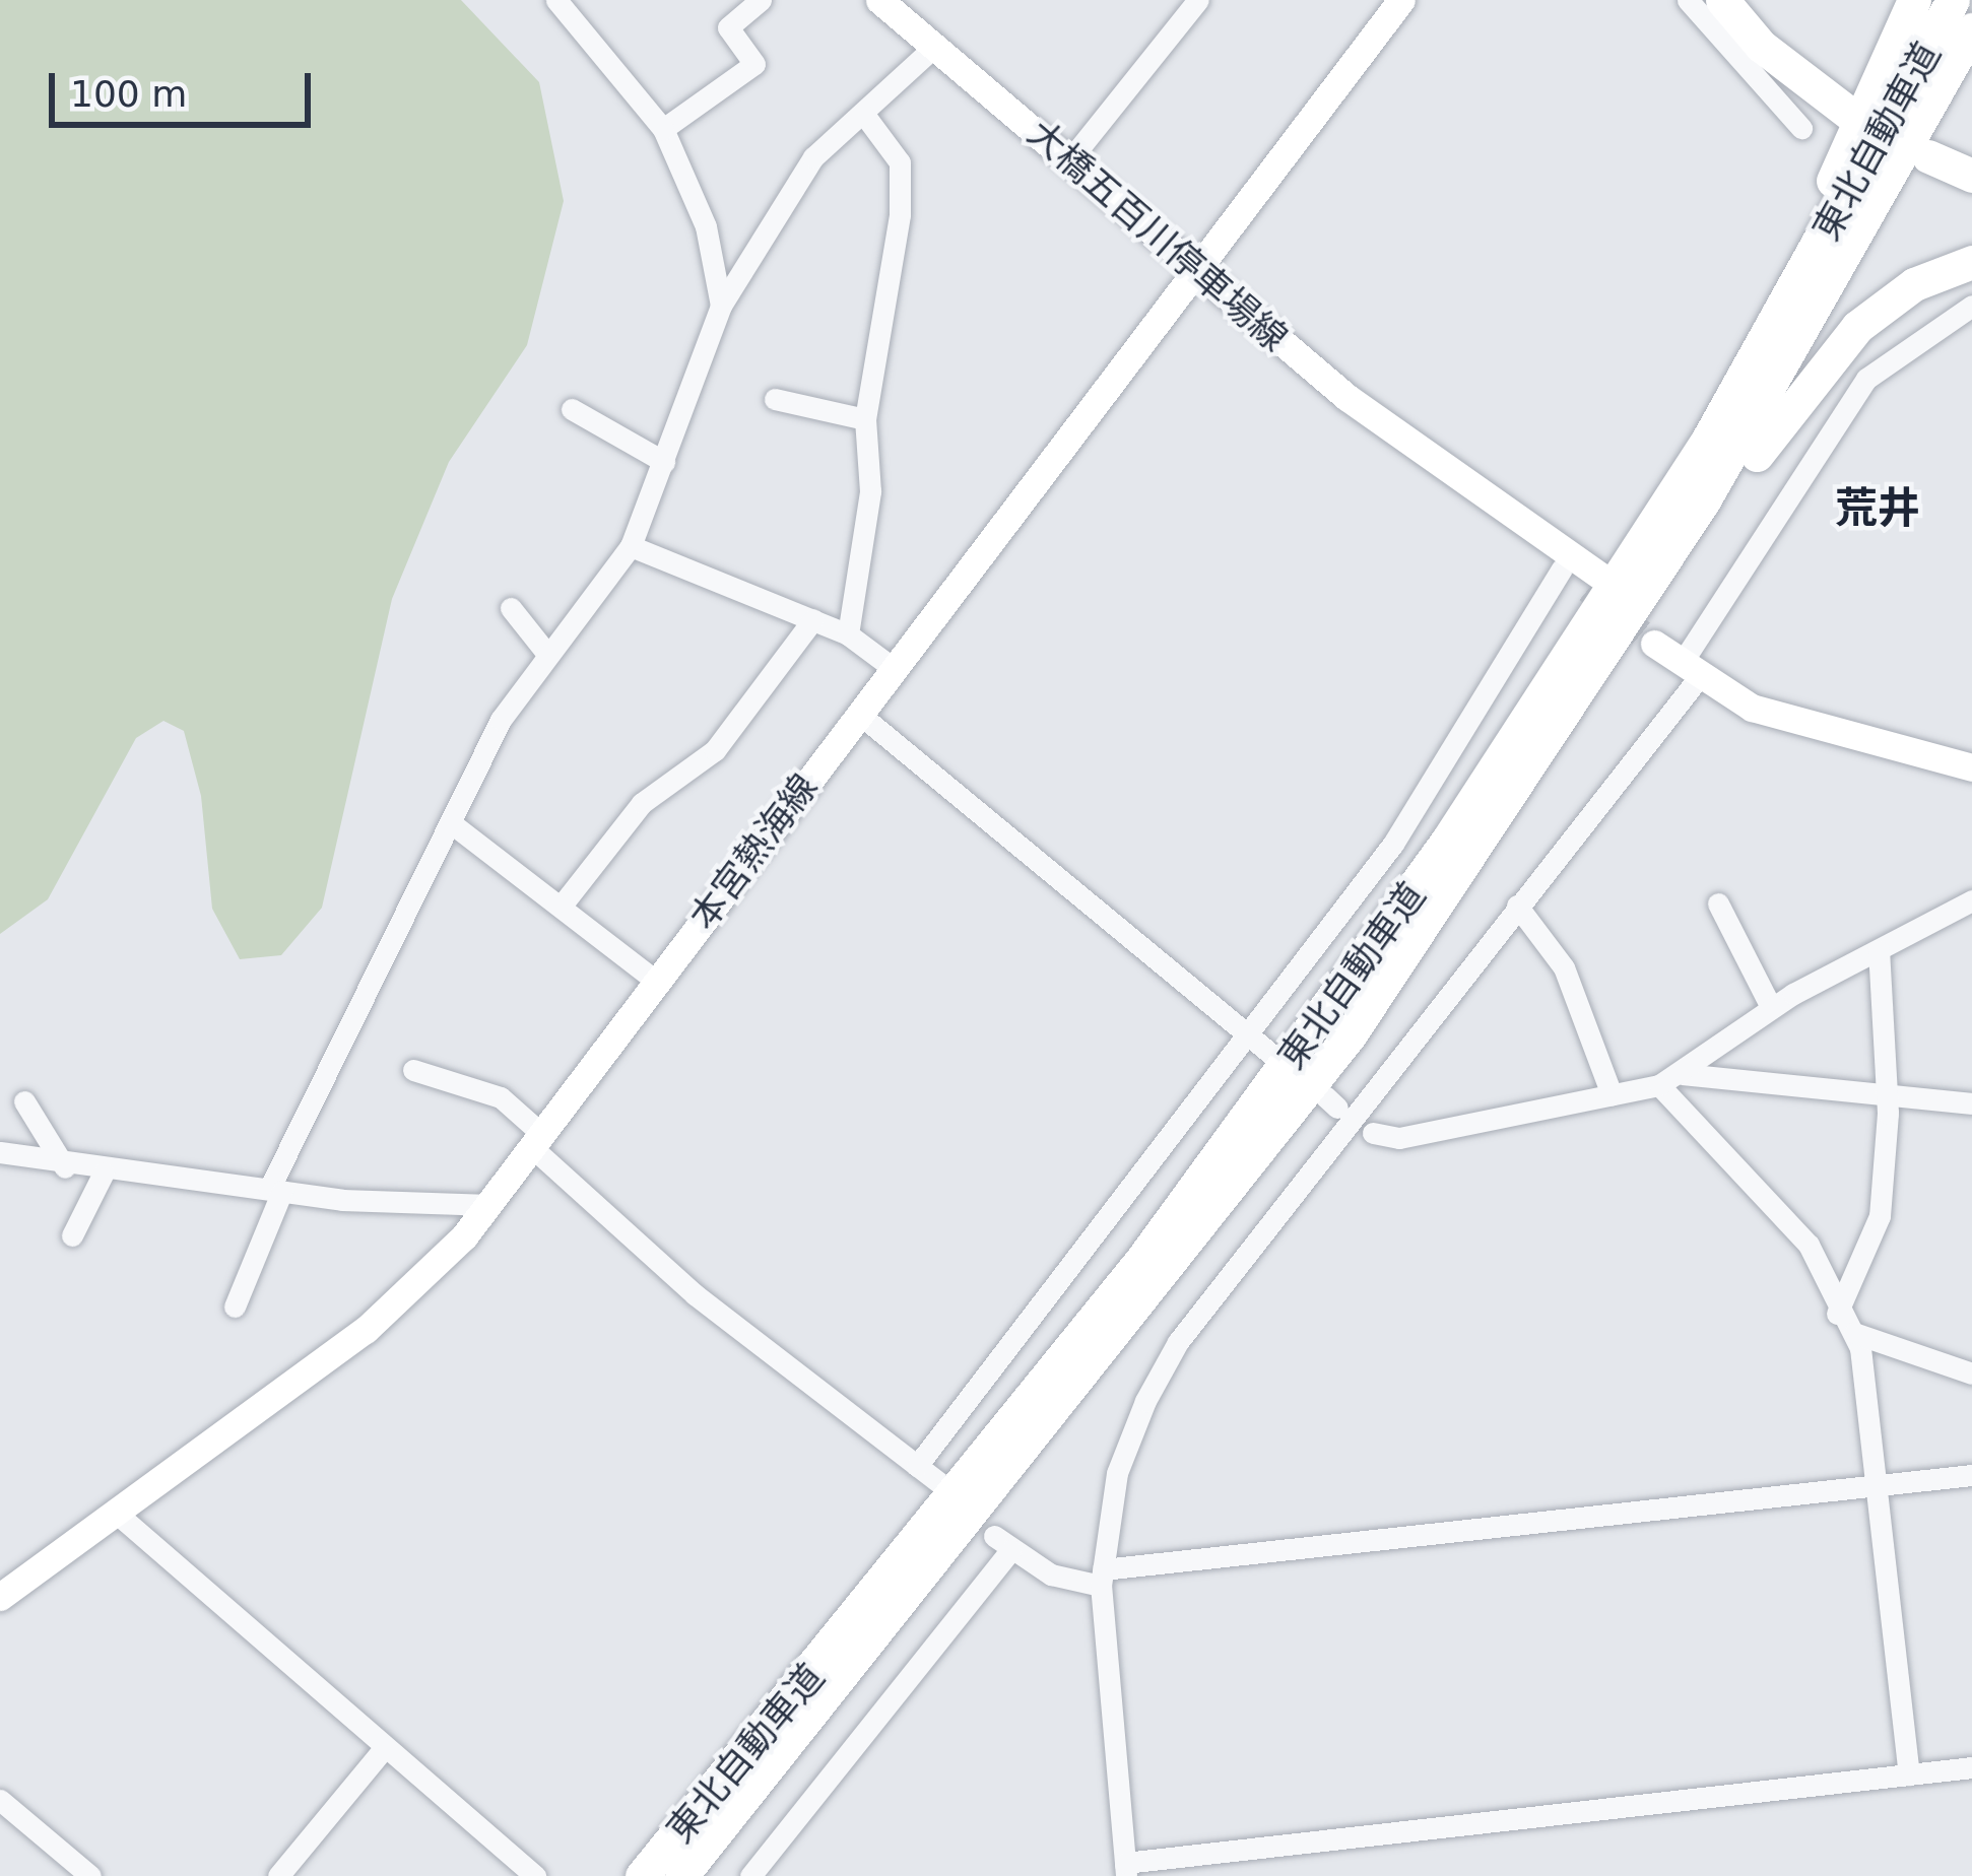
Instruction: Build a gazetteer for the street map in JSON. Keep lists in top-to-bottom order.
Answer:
{
  "streets": {
    "highway": ["東北自動車道"],
    "main road": ["大橋五百川停車場線", "本宮熱海線"]
  },
  "crossings": [
    ["大橋五百川停車場線", "本宮熱海線"]
  ],
  "districts": ["荒井"],
  "scale_bar": "100 m"
}
